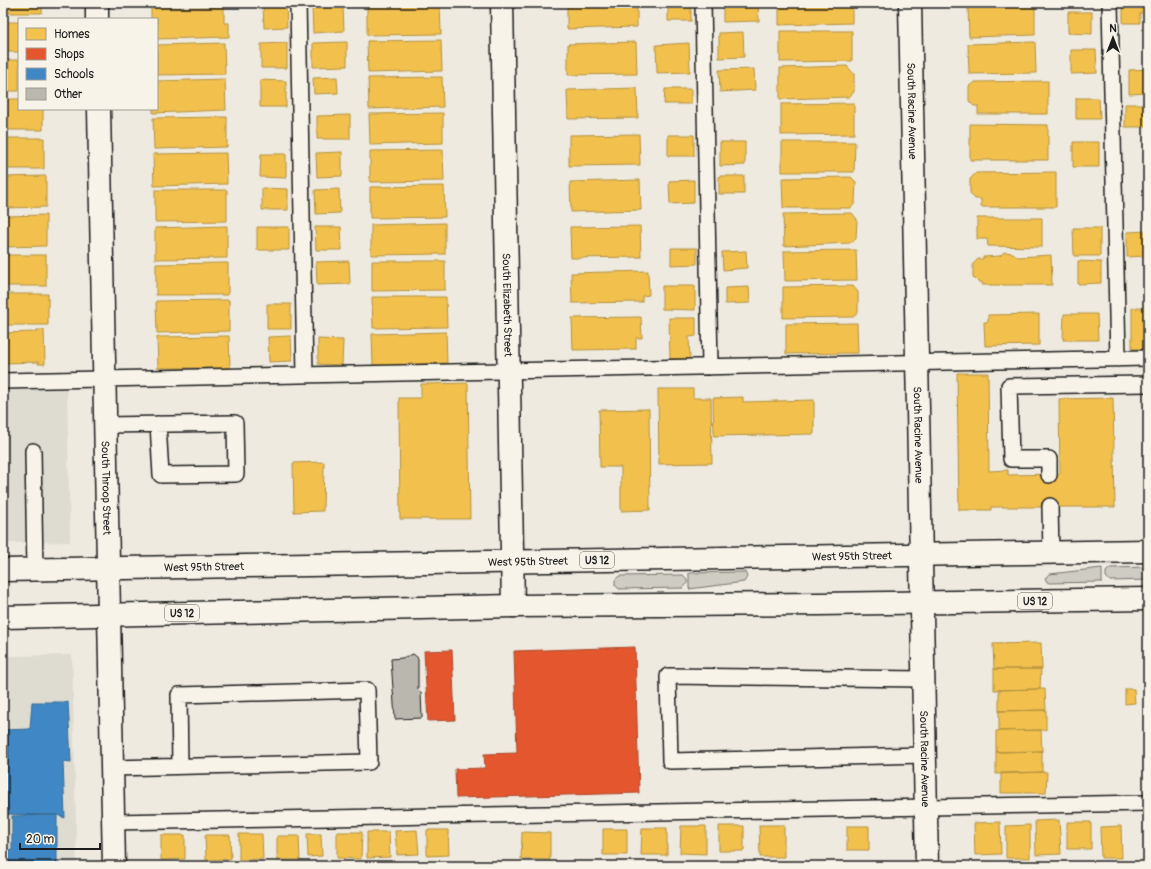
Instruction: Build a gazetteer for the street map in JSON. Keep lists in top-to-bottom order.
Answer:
{
  "streets": {
    "main road": [
      "South Racine Avenue",
      "South Elizabeth Street",
      "South Throop Street",
      "West 95th Street",
      "US 12"
    ]
  },
  "crossings": [
    ["South Racine Avenue", "West 95th Street"],
    ["South Racine Avenue", "US 12"],
    ["South Elizabeth Street", "West 95th Street"],
    ["South Elizabeth Street", "US 12"],
    ["South Throop Street", "West 95th Street"],
    ["South Throop Street", "US 12"]
  ],
  "legend": [
    "Homes",
    "Shops",
    "Schools",
    "Other"
  ],
  "scale_bar": "20 m",
  "north": "top"
}
